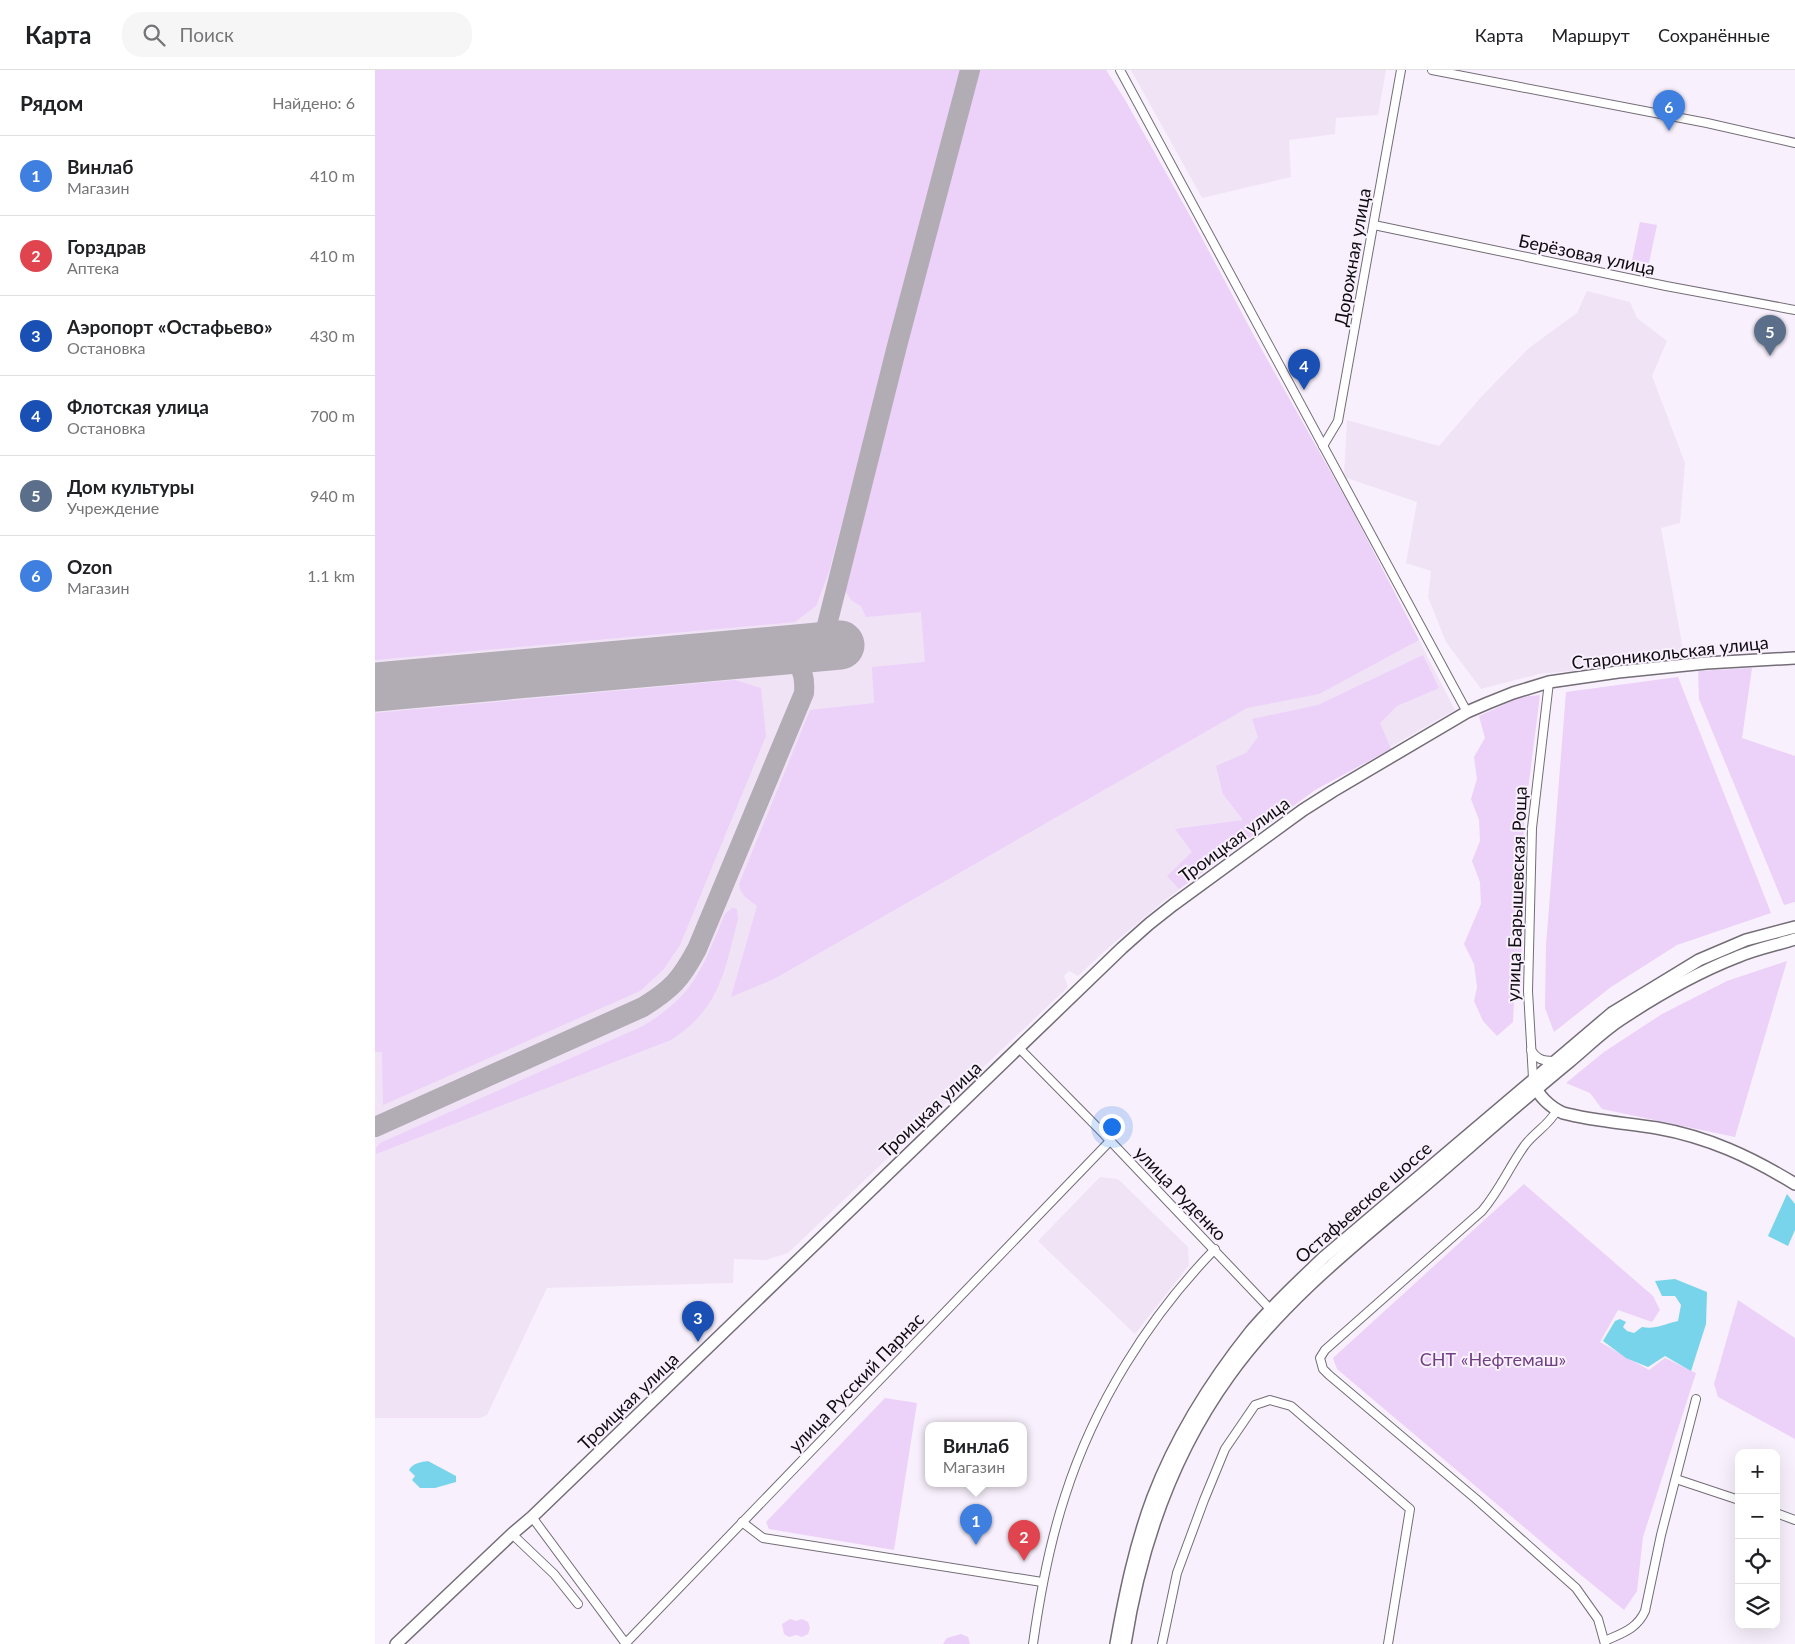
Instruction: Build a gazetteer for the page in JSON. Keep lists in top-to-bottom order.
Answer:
{
  "streets": {
    "street": [
      "Берёзовая улица",
      "Дорожная улица",
      "Староникольская улица",
      "Троицкая улица",
      "улица Барышевская Роща",
      "улица Руденко",
      "Остафьевское шоссе",
      "улица Русский Парнас"
    ]
  },
  "crossings": [
    ["Берёзовая улица", "Дорожная улица"],
    ["Староникольская улица", "Троицкая улица"],
    ["Староникольская улица", "улица Барышевская Роща"],
    ["Троицкая улица", "улица Барышевская Роща"],
    ["Троицкая улица", "улица Руденко"],
    ["улица Барышевская Роща", "Остафьевское шоссе"],
    ["улица Руденко", "Остафьевское шоссе"],
    ["улица Руденко", "улица Русский Парнас"]
  ],
  "parks": ["СНТ «Нефтемаш»"],
  "page": {
    "header": "Карта",
    "search": "Поиск",
    "nav": ["Карта", "Маршрут", "Сохранённые"],
    "heading": ["Рядом", "Найдено: 6"],
    "pins": [
      "6",
      "5",
      "4",
      "3",
      "1",
      "2"
    ],
    "list": [
      {
        "mark": "1",
        "name": "Винлаб",
        "note": "Магазин",
        "value": "410 m"
      },
      {
        "mark": "2",
        "name": "Горздрав",
        "note": "Аптека",
        "value": "410 m"
      },
      {
        "mark": "3",
        "name": "Аэропорт «Остафьево»",
        "note": "Остановка",
        "value": "430 m"
      },
      {
        "mark": "4",
        "name": "Флотская улица",
        "note": "Остановка",
        "value": "700 m"
      },
      {
        "mark": "5",
        "name": "Дом культуры",
        "note": "Учреждение",
        "value": "940 m"
      },
      {
        "mark": "6",
        "name": "Ozon",
        "note": "Магазин",
        "value": "1.1 km"
      }
    ],
    "popup": ["Винлаб", "Магазин"],
    "map_buttons": ["+", "−"]
  }
}
